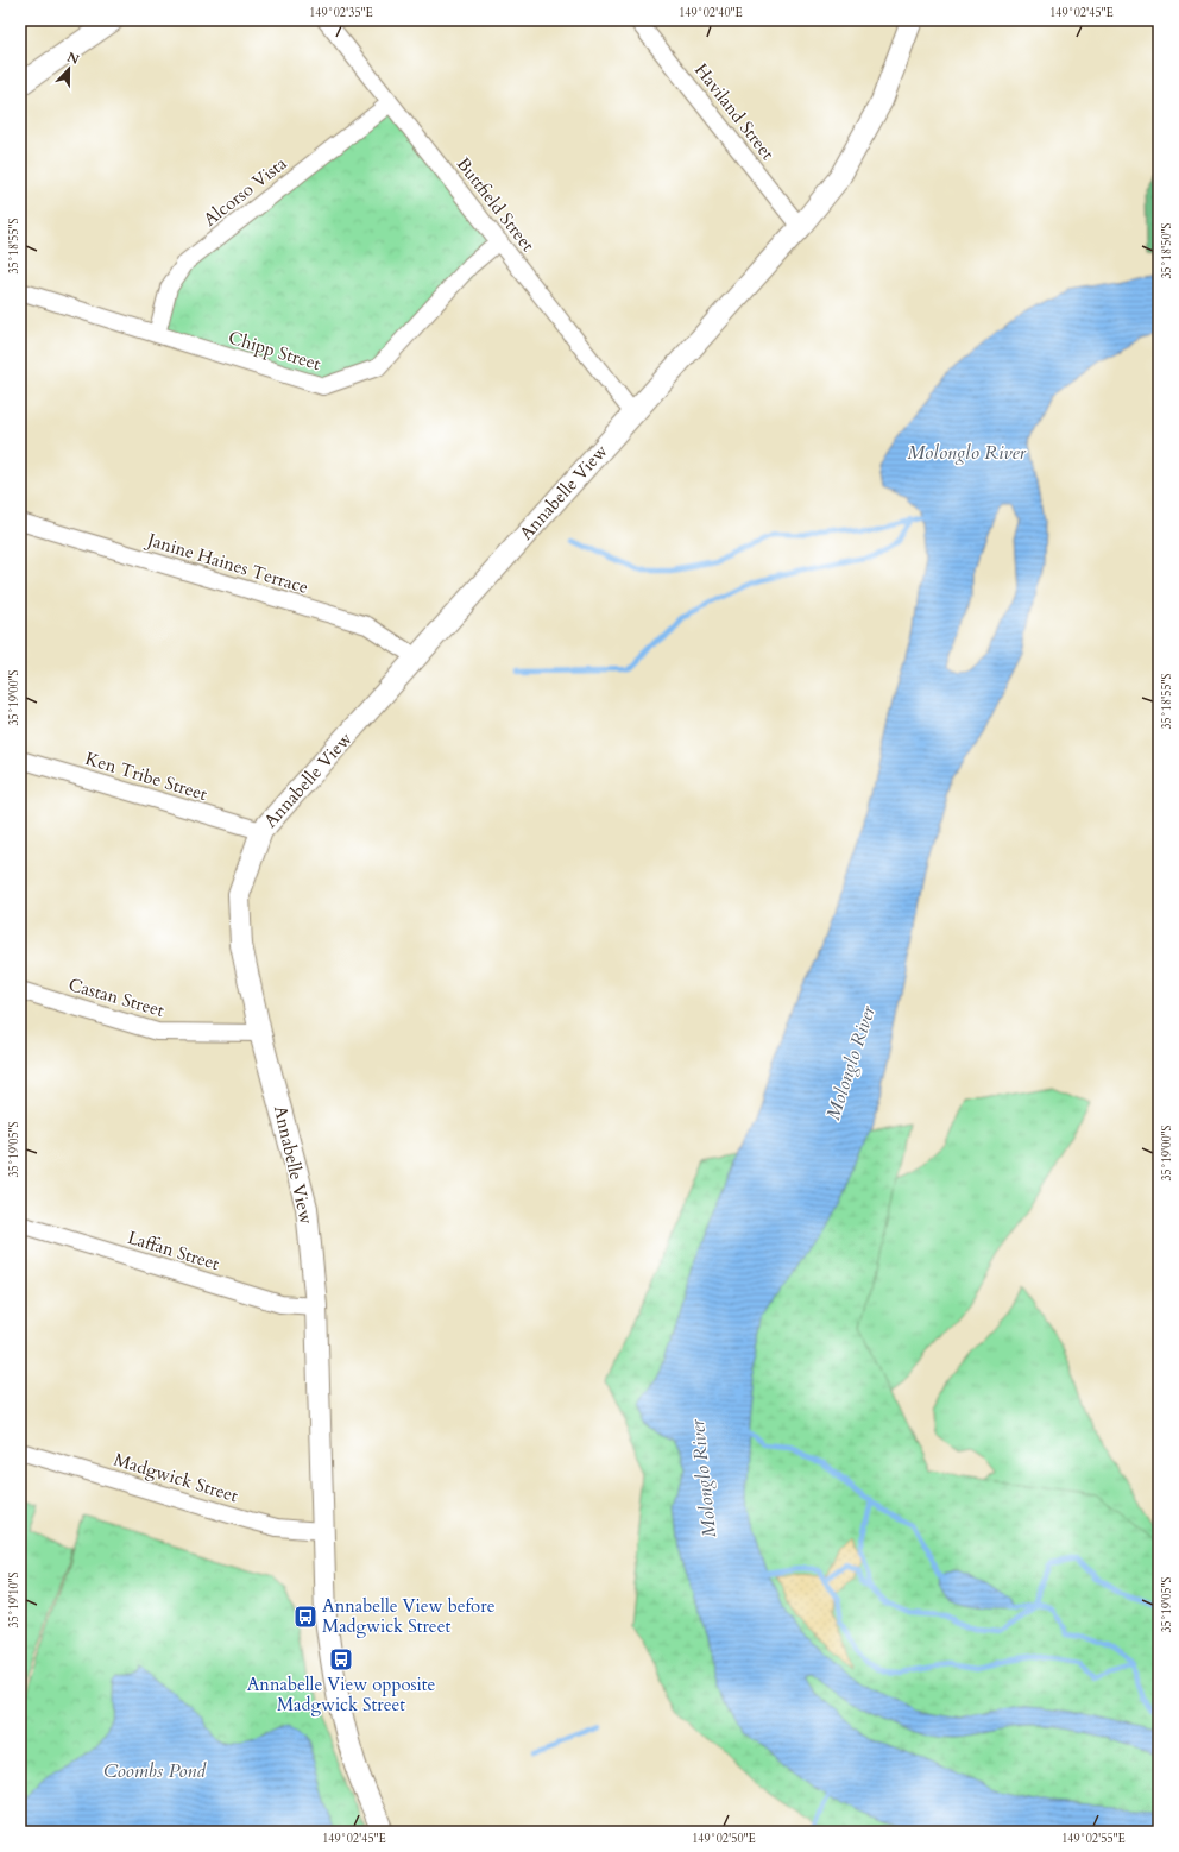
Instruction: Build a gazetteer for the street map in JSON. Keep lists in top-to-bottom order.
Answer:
{
  "streets": {
    "street": [
      "Haviland Street",
      "Alcorso Vista",
      "Buttfield Street",
      "Chipp Street",
      "Annabelle View",
      "Janine Haines Terrace",
      "Ken Tribe Street",
      "Castan Street",
      "Laffan Street",
      "Madgwick Street"
    ]
  },
  "crossings": [
    ["Haviland Street", "Annabelle View"],
    ["Alcorso Vista", "Buttfield Street"],
    ["Alcorso Vista", "Chipp Street"],
    ["Buttfield Street", "Chipp Street"],
    ["Buttfield Street", "Annabelle View"],
    ["Annabelle View", "Janine Haines Terrace"],
    ["Annabelle View", "Ken Tribe Street"],
    ["Annabelle View", "Castan Street"],
    ["Annabelle View", "Laffan Street"],
    ["Annabelle View", "Madgwick Street"]
  ],
  "water": ["Molonglo River", "Coombs Pond"],
  "places": {
    "bus stop": ["Annabelle View before Madgwick Street", "Annabelle View opposite Madgwick Street"]
  },
  "north": "top",
  "coordinates": [
    "149°02'35\"E",
    "149°02'40\"E",
    "149°02'45\"E",
    "35°18'55\"S",
    "35°18'50\"S",
    "35°19'00\"S",
    "35°19'05\"S",
    "35°19'10\"S",
    "149°02'50\"E",
    "149°02'55\"E"
  ]
}
